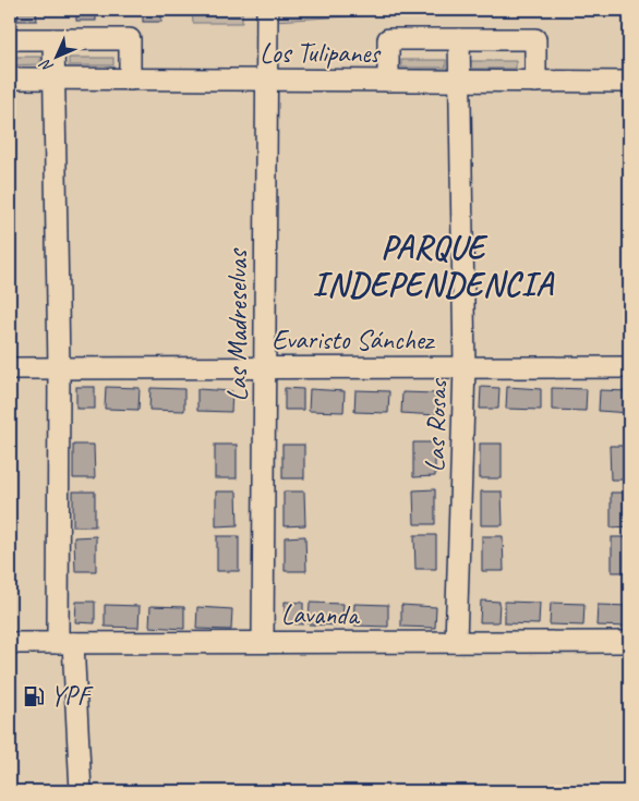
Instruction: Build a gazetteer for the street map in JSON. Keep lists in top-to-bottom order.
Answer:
{
  "streets": {
    "street": [
      "Los Tulipanes",
      "Las Madreselvas",
      "Evaristo Sánchez",
      "Las Rosas",
      "Lavanda"
    ]
  },
  "crossings": [
    ["Los Tulipanes", "Las Madreselvas"],
    ["Los Tulipanes", "Las Rosas"],
    ["Las Madreselvas", "Evaristo Sánchez"],
    ["Las Madreselvas", "Lavanda"],
    ["Evaristo Sánchez", "Las Rosas"],
    ["Las Rosas", "Lavanda"]
  ],
  "districts": ["PARQUE INDEPENDENCIA"],
  "places": {
    "fuel station": ["YPF"]
  },
  "north": "bottom left"
}
